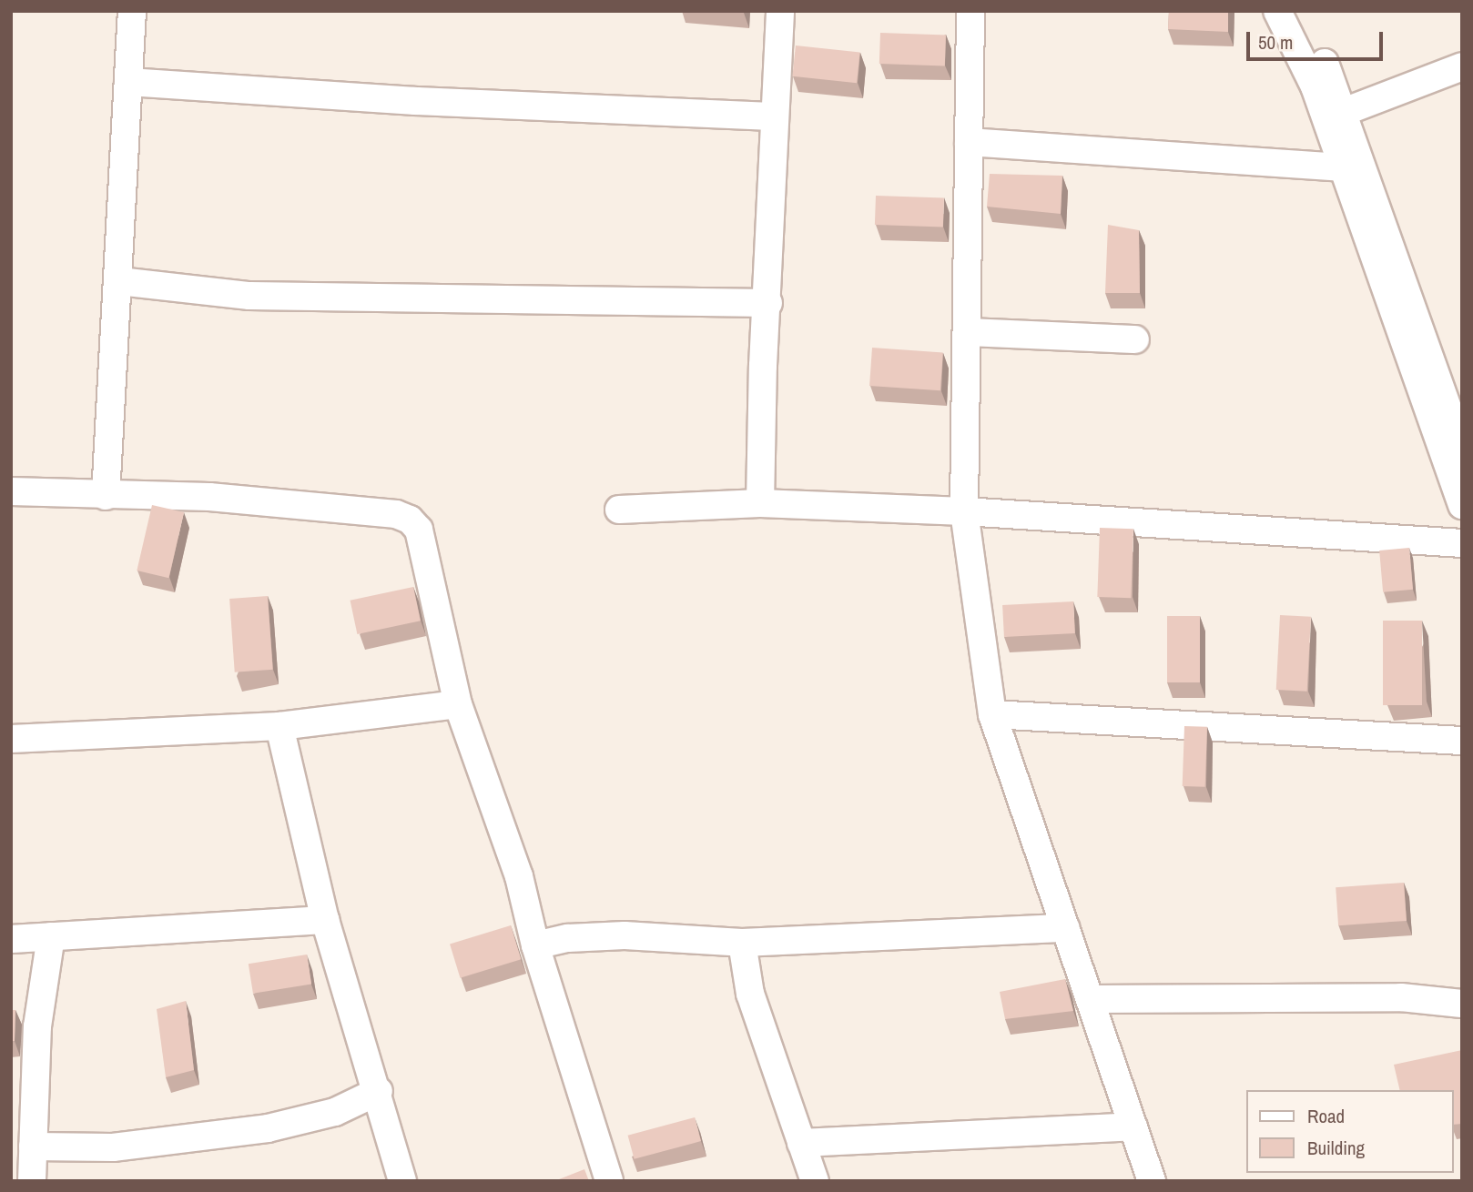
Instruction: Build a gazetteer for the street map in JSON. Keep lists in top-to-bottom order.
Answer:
{
  "legend": ["Road", "Building"],
  "scale_bar": "50 m"
}
